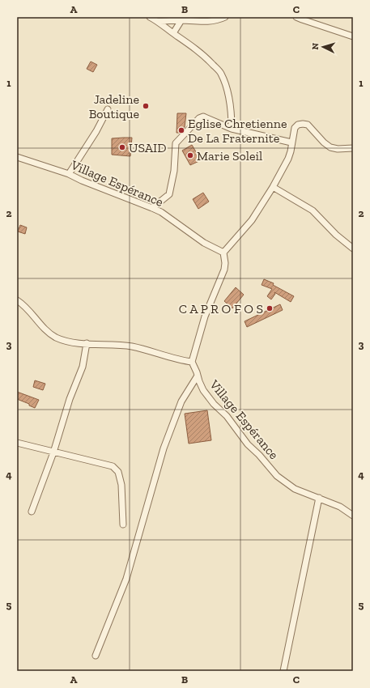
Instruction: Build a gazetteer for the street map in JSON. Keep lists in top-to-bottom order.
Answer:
{
  "streets": {
    "street": ["Village Espérance"]
  },
  "places": [
    "Jadeline Boutique",
    "Eglise Chretienne De La Fraternite",
    "USAID",
    "Marie Soleil",
    "C A P R O F O S"
  ],
  "north": "left",
  "grid": {
    "columns": ["A", "B", "C"],
    "rows": [
      "1",
      "2",
      "3",
      "4",
      "5"
    ]
  }
}
